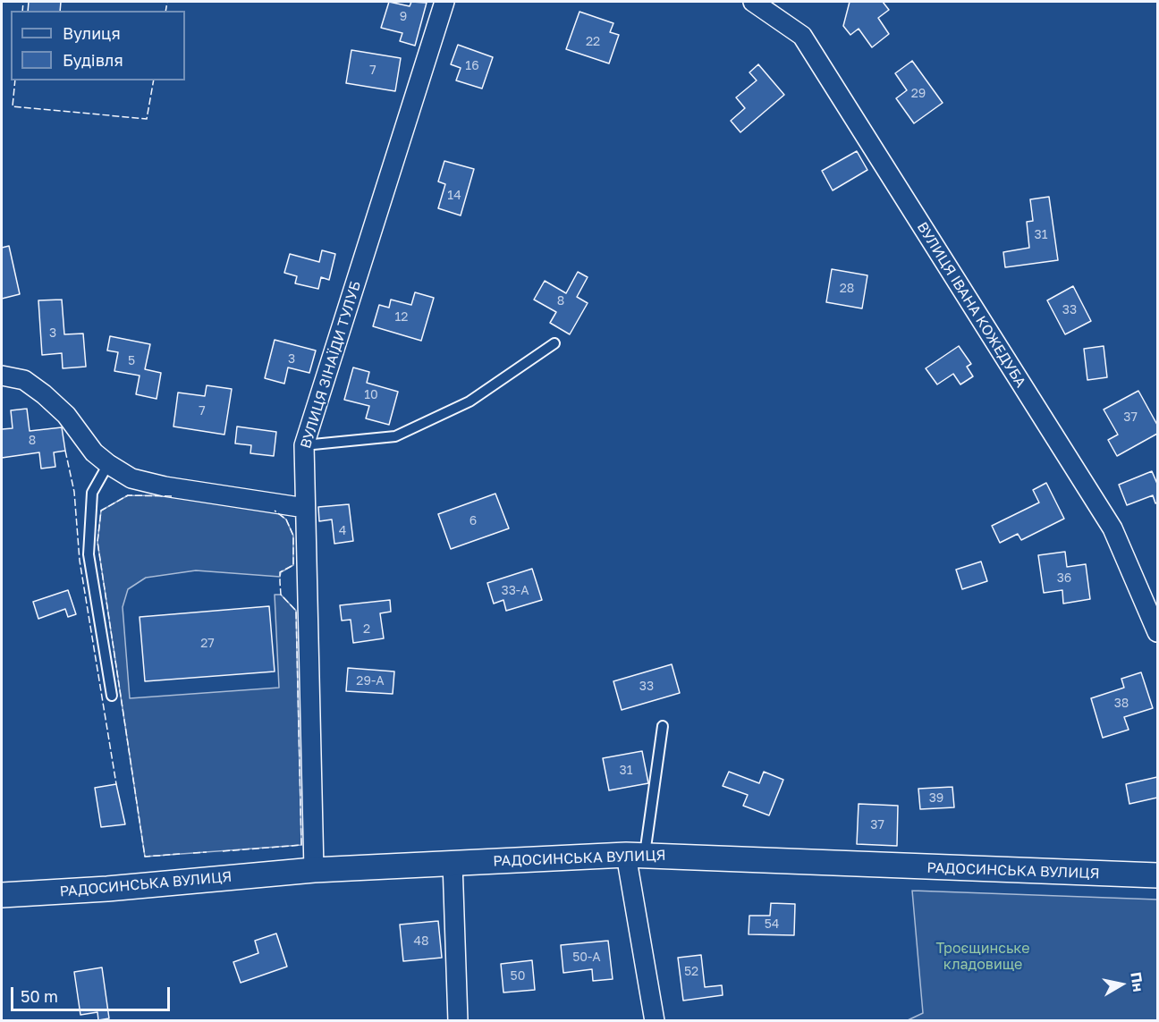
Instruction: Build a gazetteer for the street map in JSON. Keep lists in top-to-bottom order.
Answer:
{
  "streets": {
    "street": ["ВУЛИЦЯ ІВАНА КОЖЕДУБА", "ВУЛИЦЯ ЗІНАЇДИ ТУЛУБ", "РАДОСИНСЬКА ВУЛИЦЯ"]
  },
  "crossings": [
    ["ВУЛИЦЯ ЗІНАЇДИ ТУЛУБ", "РАДОСИНСЬКА ВУЛИЦЯ"]
  ],
  "parks": ["Троєщинське кладовище"],
  "house_numbers": [
    "9",
    "22",
    "16",
    "7",
    "29",
    "14",
    "31",
    "28",
    "8",
    "33",
    "12",
    "3",
    "3",
    "5",
    "10",
    "7",
    "37",
    "8",
    "6",
    "4",
    "36",
    "33-А",
    "2",
    "27",
    "29-А",
    "33",
    "38",
    "31",
    "39",
    "37",
    "54",
    "48",
    "50-А",
    "52",
    "50"
  ],
  "legend": ["Вулиця", "Будівля"],
  "scale_bar": "50 m",
  "north": "right"
}
